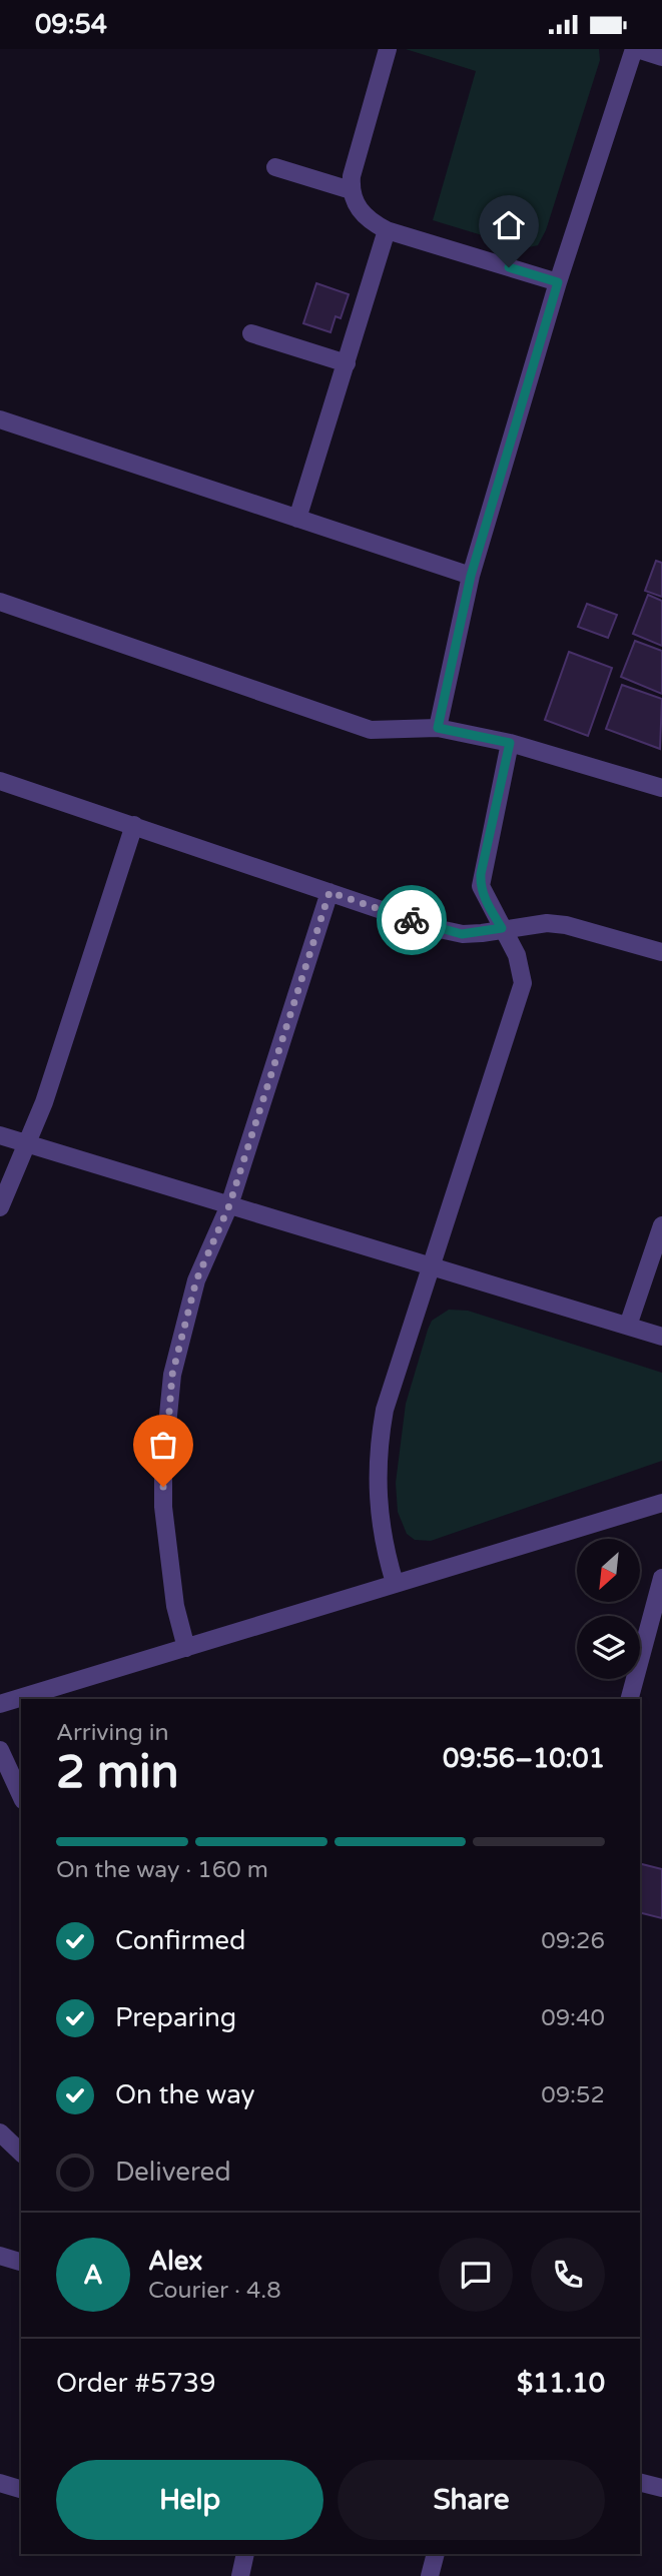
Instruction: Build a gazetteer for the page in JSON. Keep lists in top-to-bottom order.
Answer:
{
  "north": "bottom left",
  "page": {
    "status": "09:54",
    "heading": ["2 min", "Arriving in", "09:56–10:01"],
    "panel": [
      "Alex",
      "Courier · 4.8",
      "Order #5739",
      "$11.10"
    ],
    "bar": "On the way · 160 m",
    "list": [
      ["Confirmed", "09:26"],
      ["Preparing", "09:40"],
      ["On the way", "09:52"],
      "Delivered"
    ],
    "round": "A",
    "buttons": ["Help", "Share"]
  }
}
